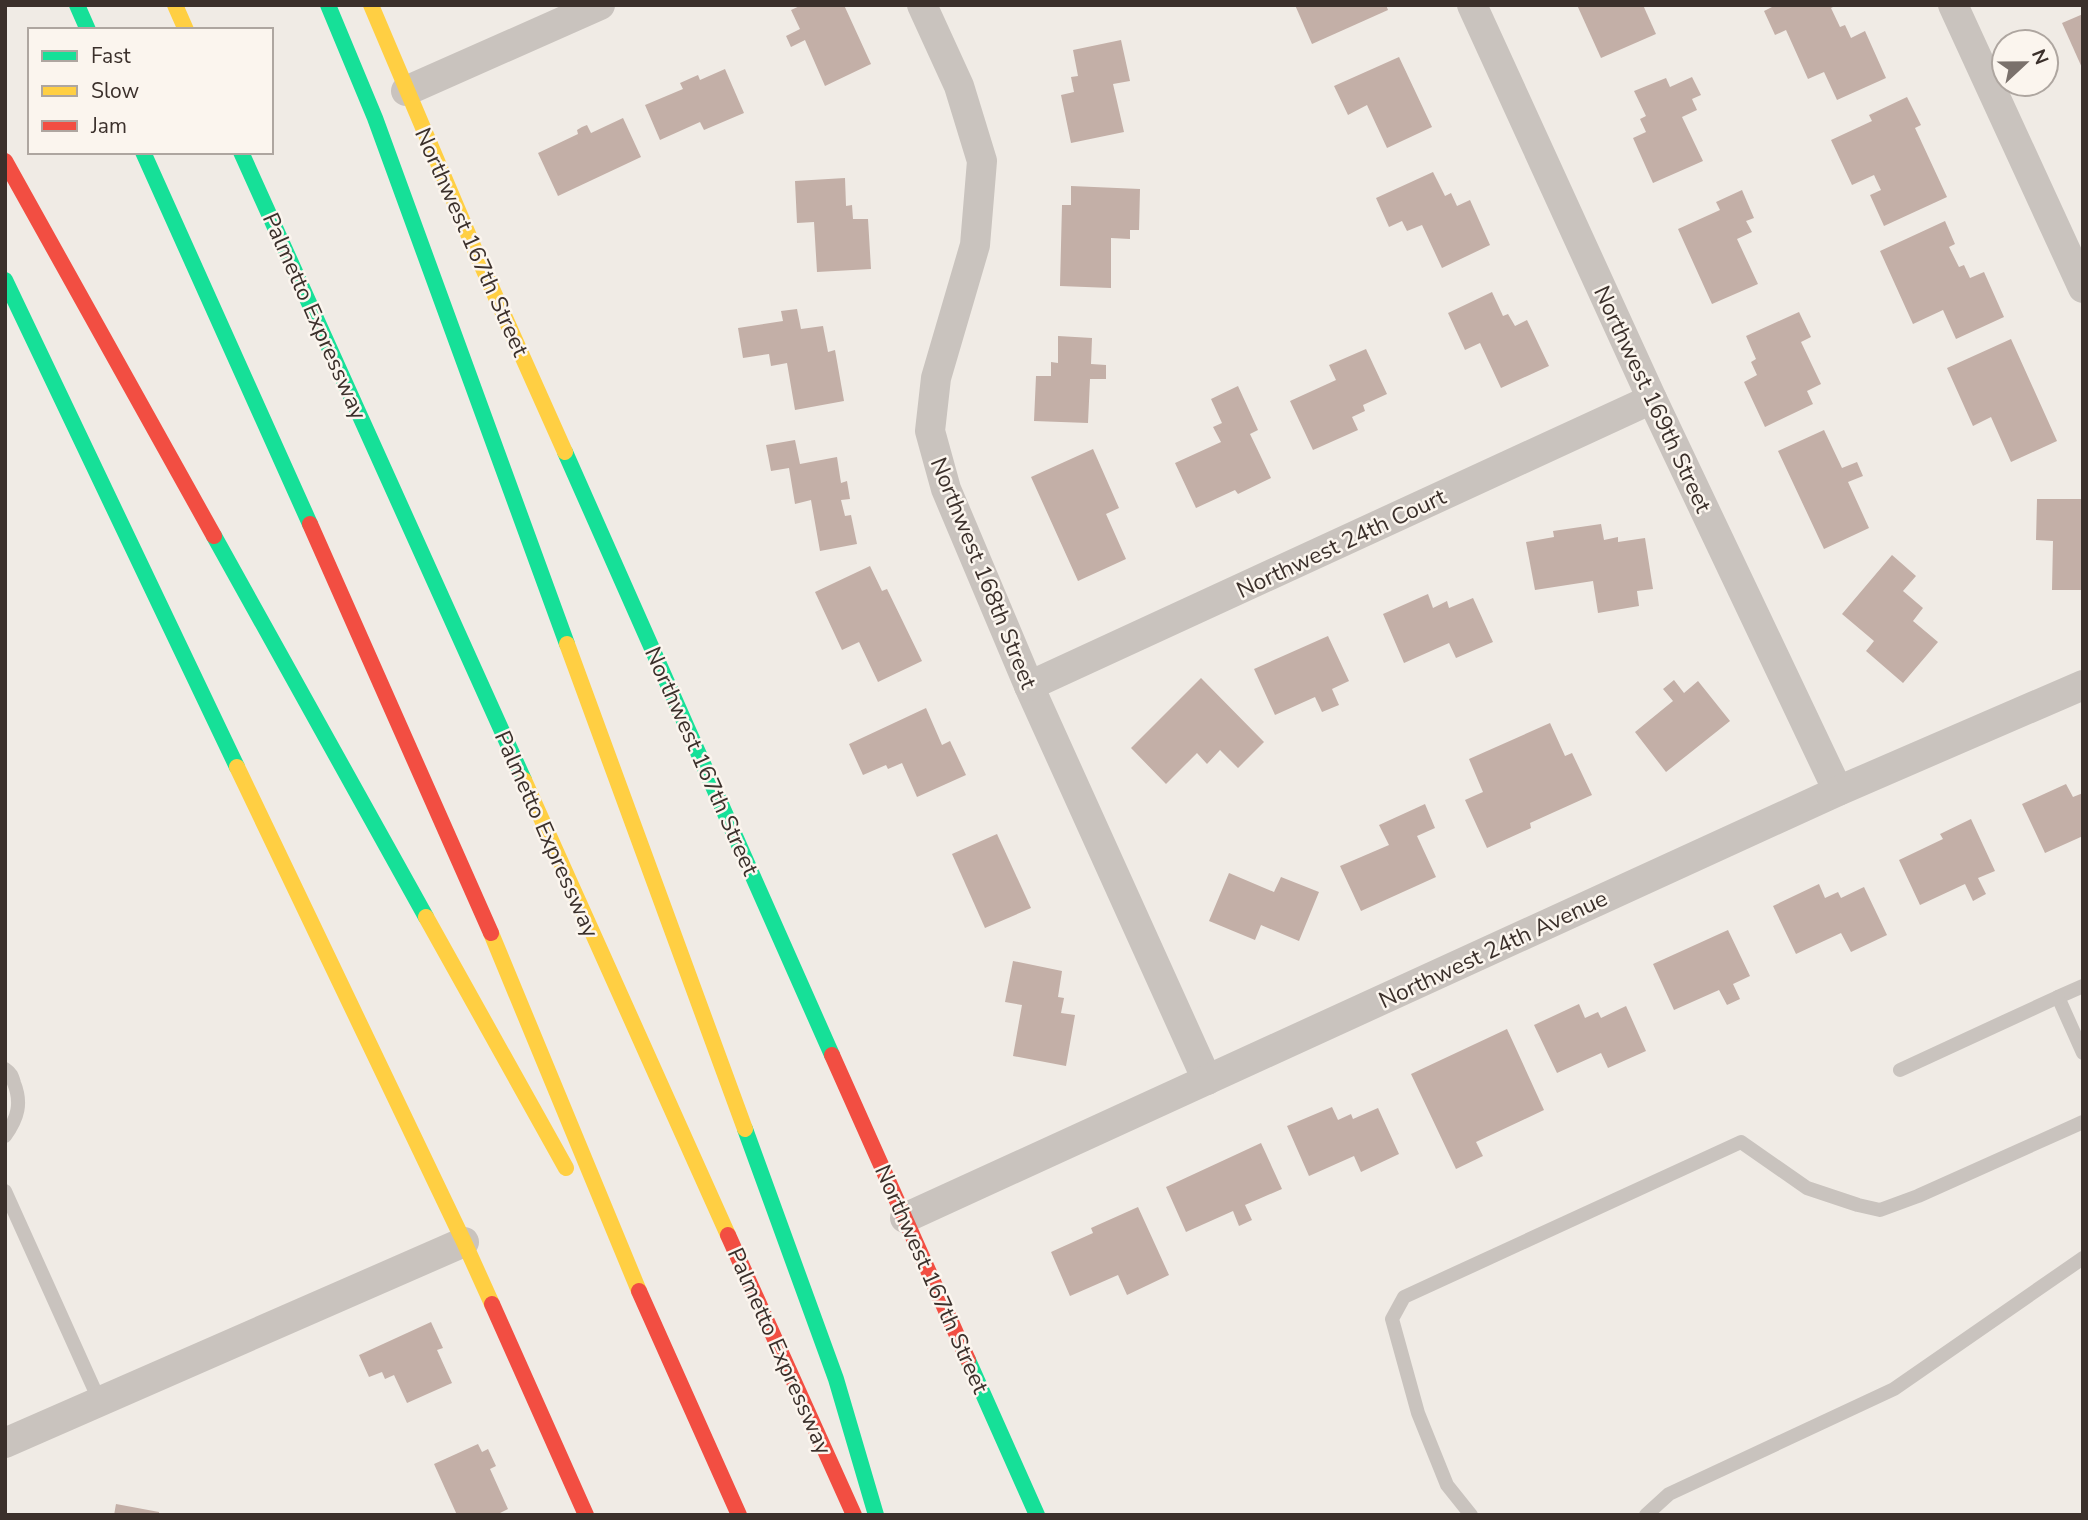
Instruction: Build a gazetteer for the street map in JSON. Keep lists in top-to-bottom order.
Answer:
{
  "streets": {
    "main road": ["Northwest 167th Street", "Palmetto Expressway"],
    "street": [
      "Northwest 169th Street",
      "Northwest 24th Court",
      "Northwest 168th Street",
      "Northwest 24th Avenue"
    ]
  },
  "crossings": [
    ["Northwest 167th Street", "Northwest 24th Avenue"],
    ["Northwest 169th Street", "Northwest 24th Court"],
    ["Northwest 169th Street", "Northwest 24th Avenue"],
    ["Northwest 24th Court", "Northwest 168th Street"],
    ["Northwest 168th Street", "Northwest 24th Avenue"]
  ],
  "legend": ["Fast", "Slow", "Jam"],
  "north": "right"
}
